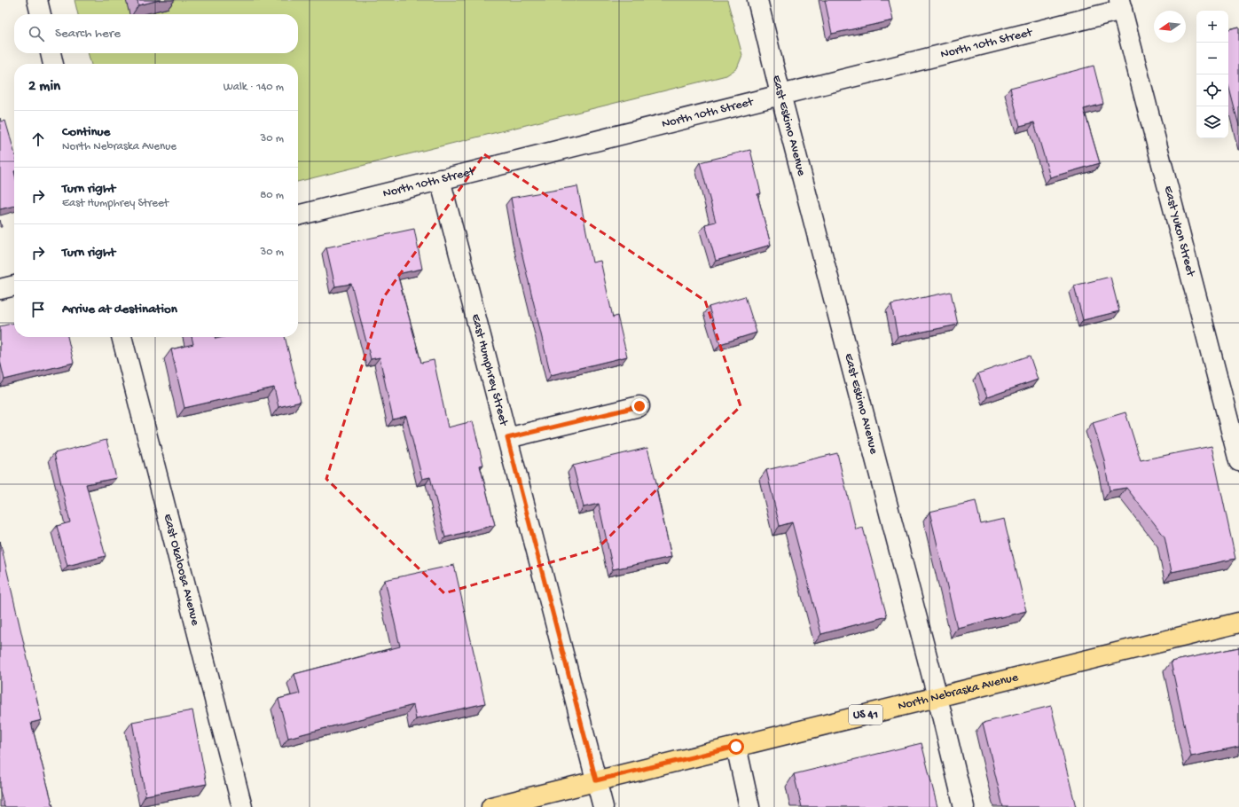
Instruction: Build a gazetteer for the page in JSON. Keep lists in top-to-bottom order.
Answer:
{
  "streets": {
    "main road": ["North Nebraska Avenue", "US 41"],
    "street": [
      "North 10th Street",
      "East Eskimo Avenue",
      "East Yukon Street",
      "East Humphrey Street",
      "East Okaloosa Avenue"
    ]
  },
  "crossings": [
    ["North 10th Street", "East Eskimo Avenue"],
    ["North 10th Street", "East Yukon Street"],
    ["North 10th Street", "East Humphrey Street"],
    ["East Eskimo Avenue", "North Nebraska Avenue"],
    ["East Humphrey Street", "North Nebraska Avenue"]
  ],
  "north": "left",
  "page": {
    "map_buttons": ["+", "−"],
    "search": "Search here",
    "heading": ["2 min", "Walk · 140 m"],
    "list": [
      ["Continue", "North Nebraska Avenue", "30 m"],
      ["Turn right", "East Humphrey Street", "80 m"],
      ["Turn right", "30 m"],
      "Arrive at destination"
    ]
  }
}
